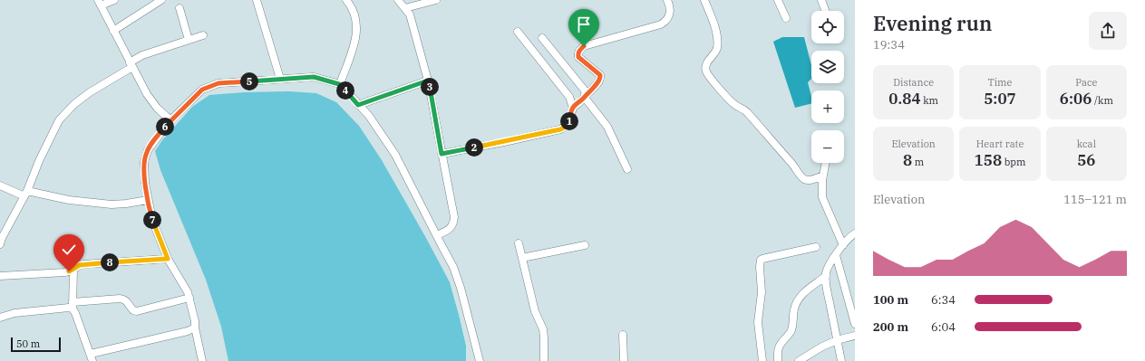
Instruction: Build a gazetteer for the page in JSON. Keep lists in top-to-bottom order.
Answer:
{
  "scale_bar": "50 m",
  "page": {
    "heading": ["Evening run", "19:34"],
    "map_buttons": ["+", "−"],
    "stats": [
      ["Distance", "0.84 km"],
      ["Time", "5:07"],
      ["Pace", "6:06 /km"],
      ["Elevation", "8 m"],
      ["Heart rate", "158 bpm"],
      ["kcal", "56"]
    ],
    "pins": [
      "5",
      "3",
      "4",
      "1",
      "6",
      "2",
      "7",
      "8"
    ],
    "chart": ["Elevation", "115–121 m"],
    "list": [
      {
        "name": "100 m",
        "note": "6:34"
      },
      {
        "name": "200 m",
        "note": "6:04"
      }
    ],
    "scale": "50 m"
  }
}
